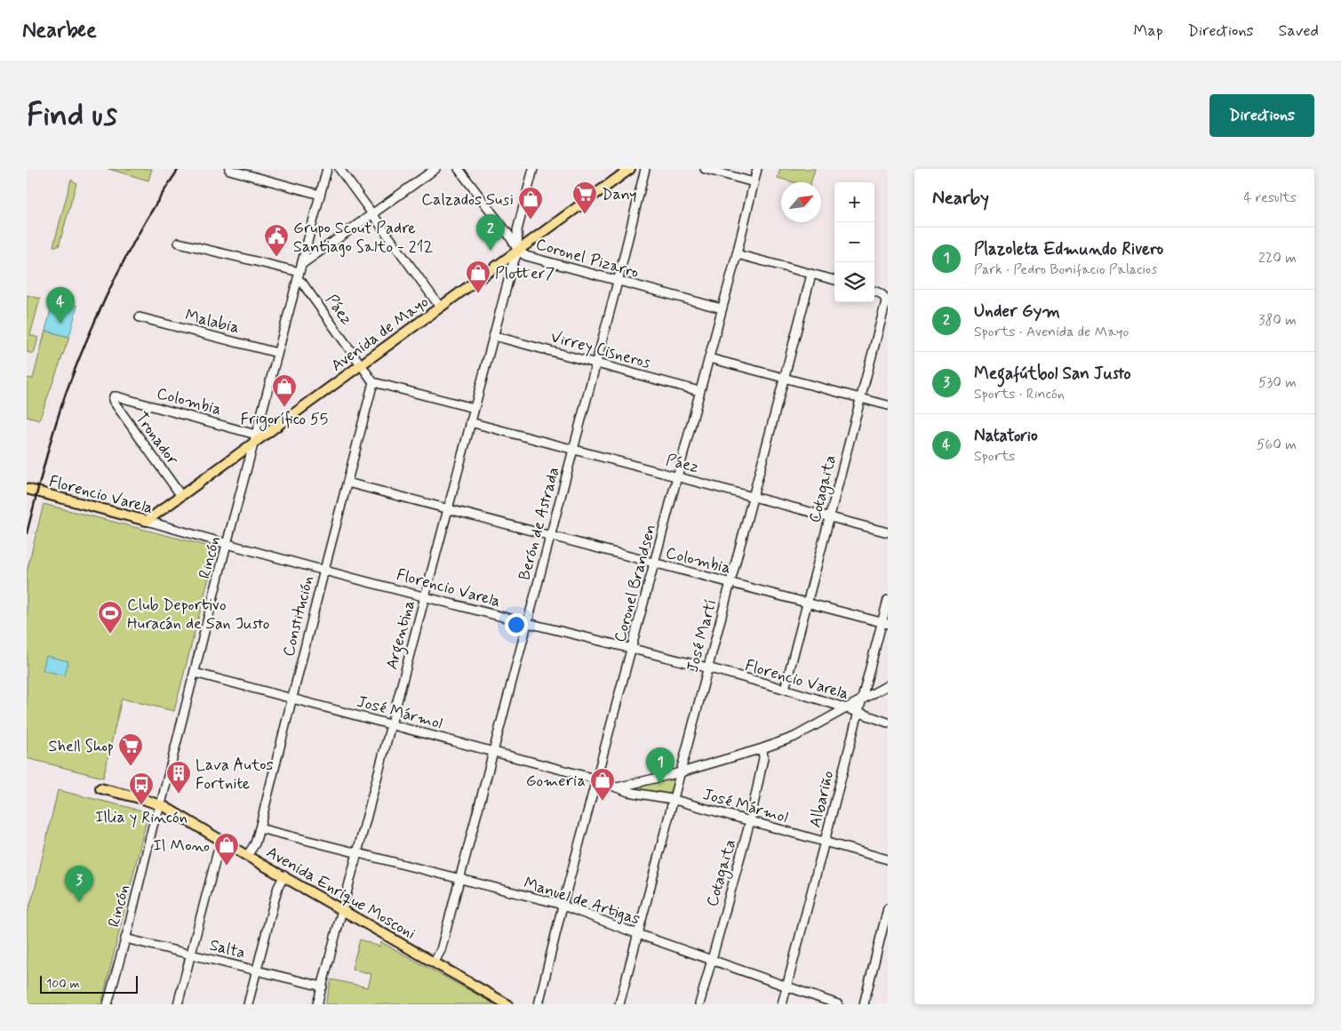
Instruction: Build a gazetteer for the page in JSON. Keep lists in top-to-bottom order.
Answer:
{
  "streets": {
    "main road": ["Avenida de Mayo", "Florencio Varela", "Avenida Enrique Mosconi"],
    "street": [
      "Coronel Pizarro",
      "Páez",
      "Malabia",
      "Virrey Cisneros",
      "Colombia",
      "Tronador",
      "Cotagaita",
      "Berón de Astrada",
      "Rincón",
      "Coronel Brandsen",
      "Constitución",
      "Argentina",
      "José Martí",
      "José Mármol",
      "Albariño",
      "Manuel de Artigas",
      "Salta"
    ]
  },
  "crossings": [
    ["Coronel Pizarro", "Avenida de Mayo"],
    ["Coronel Pizarro", "Berón de Astrada"],
    ["Coronel Pizarro", "Coronel Brandsen"],
    ["Coronel Pizarro", "Argentina"],
    ["Páez", "Avenida de Mayo"],
    ["Páez", "Cotagaita"],
    ["Páez", "Berón de Astrada"],
    ["Páez", "Rincón"],
    ["Páez", "Coronel Brandsen"],
    ["Páez", "Constitución"],
    ["Páez", "Argentina"],
    ["Páez", "José Martí"],
    ["Malabia", "Rincón"],
    ["Avenida de Mayo", "Colombia"],
    ["Avenida de Mayo", "Tronador"],
    ["Avenida de Mayo", "Florencio Varela"],
    ["Avenida de Mayo", "Rincón"],
    ["Avenida de Mayo", "Argentina"],
    ["Virrey Cisneros", "Berón de Astrada"],
    ["Virrey Cisneros", "Coronel Brandsen"],
    ["Virrey Cisneros", "Argentina"],
    ["Colombia", "Tronador"],
    ["Colombia", "Cotagaita"],
    ["Colombia", "Berón de Astrada"],
    ["Colombia", "Rincón"],
    ["Colombia", "Coronel Brandsen"],
    ["Colombia", "Constitución"],
    ["Colombia", "Argentina"],
    ["Colombia", "José Martí"],
    ["Colombia", "Albariño"],
    ["Cotagaita", "Florencio Varela"],
    ["Cotagaita", "José Mármol"],
    ["Cotagaita", "Manuel de Artigas"],
    ["Florencio Varela", "Berón de Astrada"],
    ["Florencio Varela", "Rincón"],
    ["Florencio Varela", "Coronel Brandsen"],
    ["Florencio Varela", "Constitución"],
    ["Florencio Varela", "Argentina"],
    ["Florencio Varela", "José Martí"],
    ["Florencio Varela", "Albariño"],
    ["Berón de Astrada", "José Mármol"],
    ["Berón de Astrada", "Avenida Enrique Mosconi"],
    ["Berón de Astrada", "Manuel de Artigas"],
    ["Rincón", "José Mármol"],
    ["Rincón", "Avenida Enrique Mosconi"],
    ["Rincón", "Salta"],
    ["Coronel Brandsen", "José Mármol"],
    ["Coronel Brandsen", "Manuel de Artigas"],
    ["Constitución", "José Mármol"],
    ["Constitución", "Avenida Enrique Mosconi"],
    ["Constitución", "Manuel de Artigas"],
    ["Argentina", "José Mármol"],
    ["Argentina", "Avenida Enrique Mosconi"],
    ["Argentina", "Manuel de Artigas"],
    ["Argentina", "Salta"],
    ["José Martí", "José Mármol"],
    ["José Martí", "Manuel de Artigas"],
    ["José Mármol", "Albariño"],
    ["Albariño", "Manuel de Artigas"]
  ],
  "places": {
    "supermarket": ["Dany", "Shell Shop"],
    "shop": [
      "Calzados Susi",
      "Plotter7",
      "Frigorífico 55",
      "Gomeria",
      "Il Mono"
    ],
    "public building": ["Grupo Scout Padre Santiago Salto - 212"],
    "sports": ["Club Deportivo Huracán de San Justo"],
    "building": ["Lava Autos Fortnite"],
    "bus stop": ["Illia y Rincón"]
  },
  "scale_bar": "100 m",
  "north": "top right",
  "page": {
    "header": "Nearbee",
    "nav": ["Map", "Directions", "Saved"],
    "buttons": "Directions",
    "title": "Find us",
    "heading": ["Nearby", "4 results"],
    "map_buttons": ["+", "−"],
    "pins": [
      "2",
      "4",
      "1",
      "3"
    ],
    "list": [
      {
        "mark": "1",
        "name": "Plazoleta Edmundo Rivero",
        "note": "Park · Pedro Bonifacio Palacios",
        "value": "220 m"
      },
      {
        "mark": "2",
        "name": "Under Gym",
        "note": "Sports · Avenida de Mayo",
        "value": "380 m"
      },
      {
        "mark": "3",
        "name": "Megafútbol San Justo",
        "note": "Sports · Rincón",
        "value": "530 m"
      },
      {
        "mark": "4",
        "name": "Natatorio",
        "note": "Sports",
        "value": "560 m"
      }
    ],
    "scale": "100 m"
  }
}
